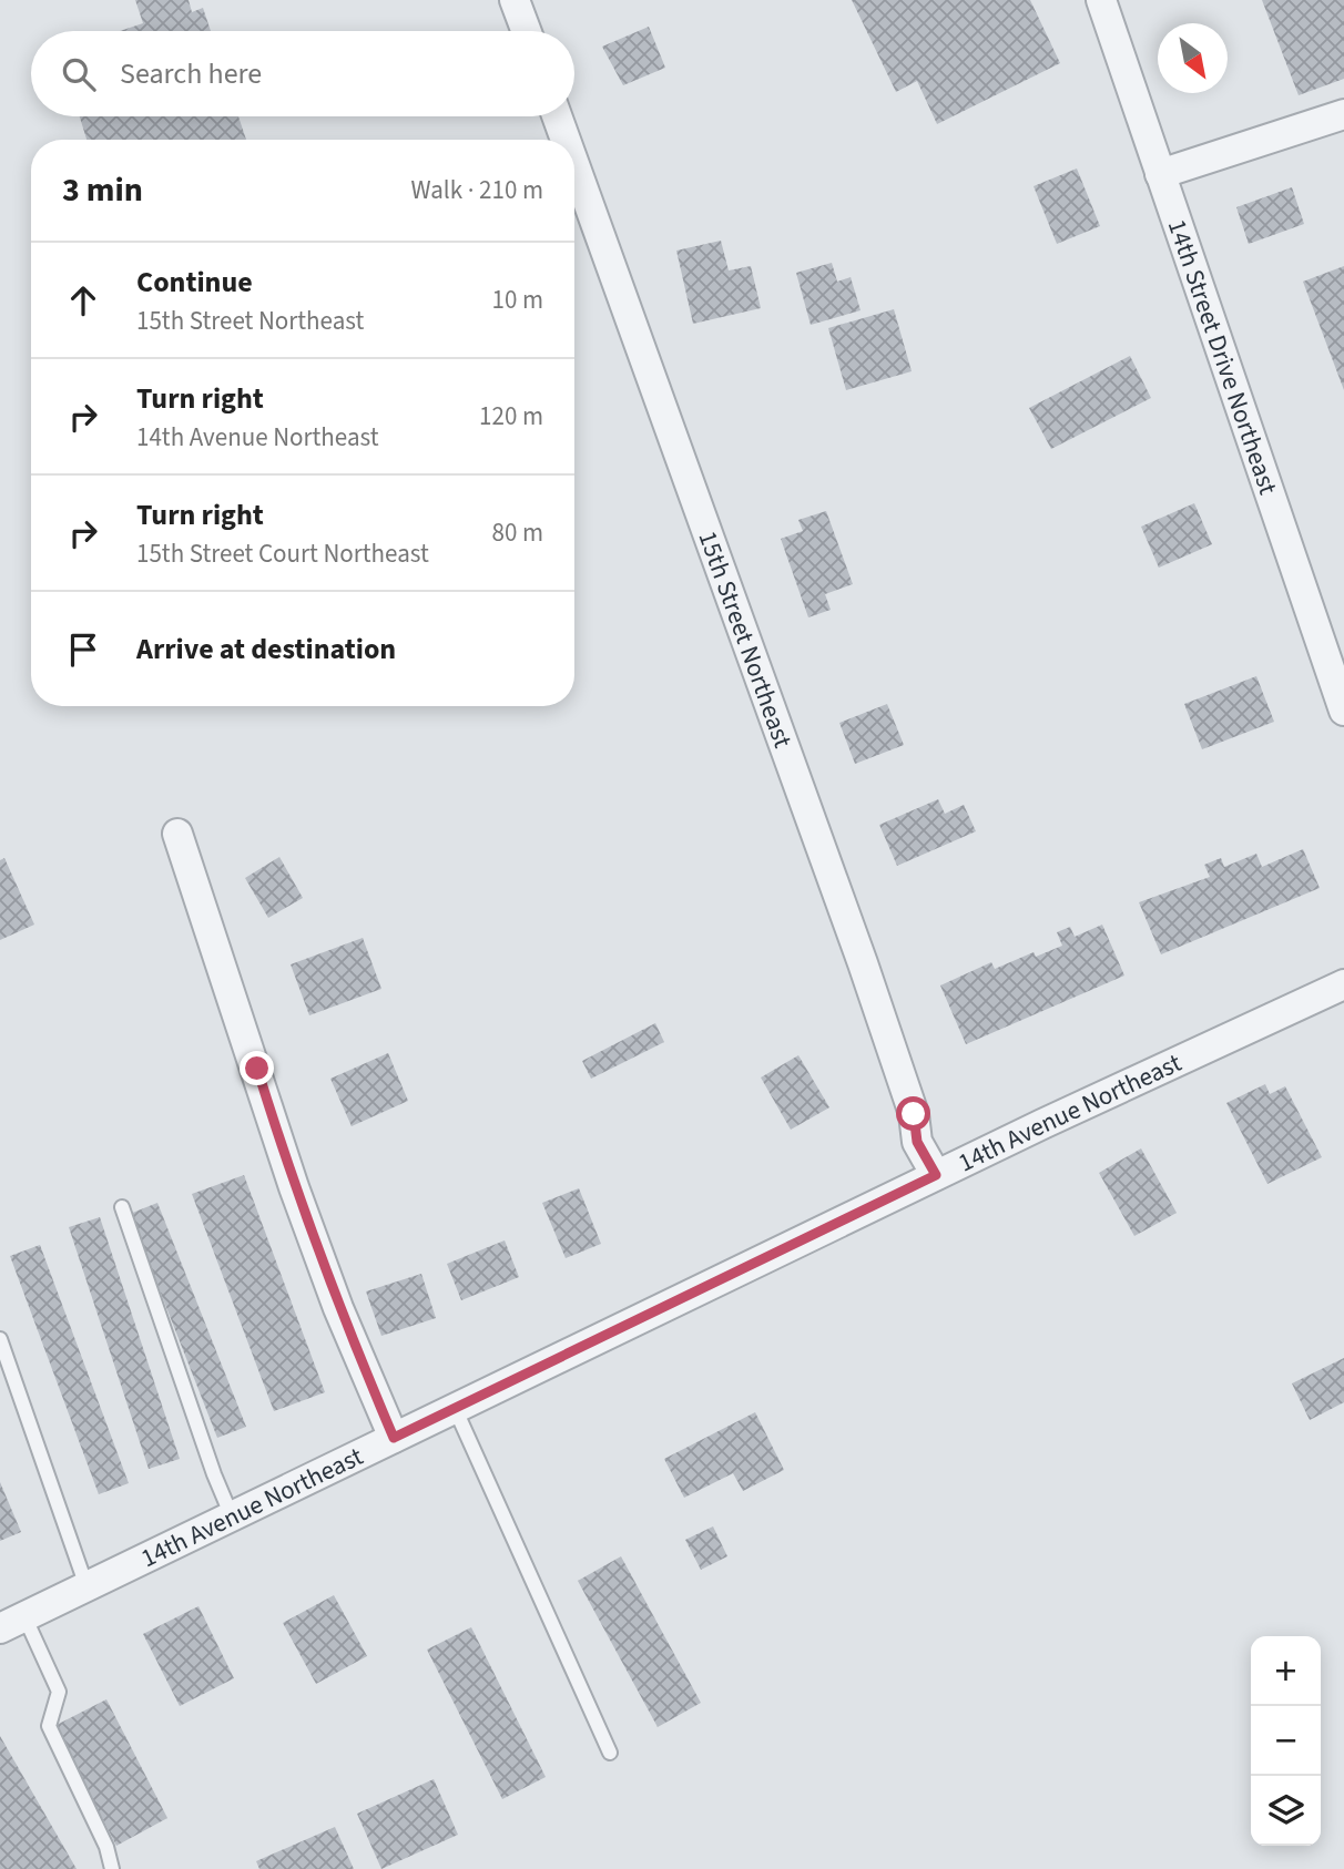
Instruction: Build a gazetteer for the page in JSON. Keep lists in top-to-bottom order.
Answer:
{
  "streets": {
    "street": ["14th Street Drive Northeast", "15th Street Northeast", "14th Avenue Northeast"]
  },
  "crossings": [
    ["15th Street Northeast", "14th Avenue Northeast"]
  ],
  "north": "bottom right",
  "page": {
    "search": "Search here",
    "heading": ["3 min", "Walk · 210 m"],
    "list": [
      ["Continue", "15th Street Northeast", "10 m"],
      ["Turn right", "14th Avenue Northeast", "120 m"],
      ["Turn right", "15th Street Court Northeast", "80 m"],
      "Arrive at destination"
    ],
    "map_buttons": ["+", "−"]
  }
}
